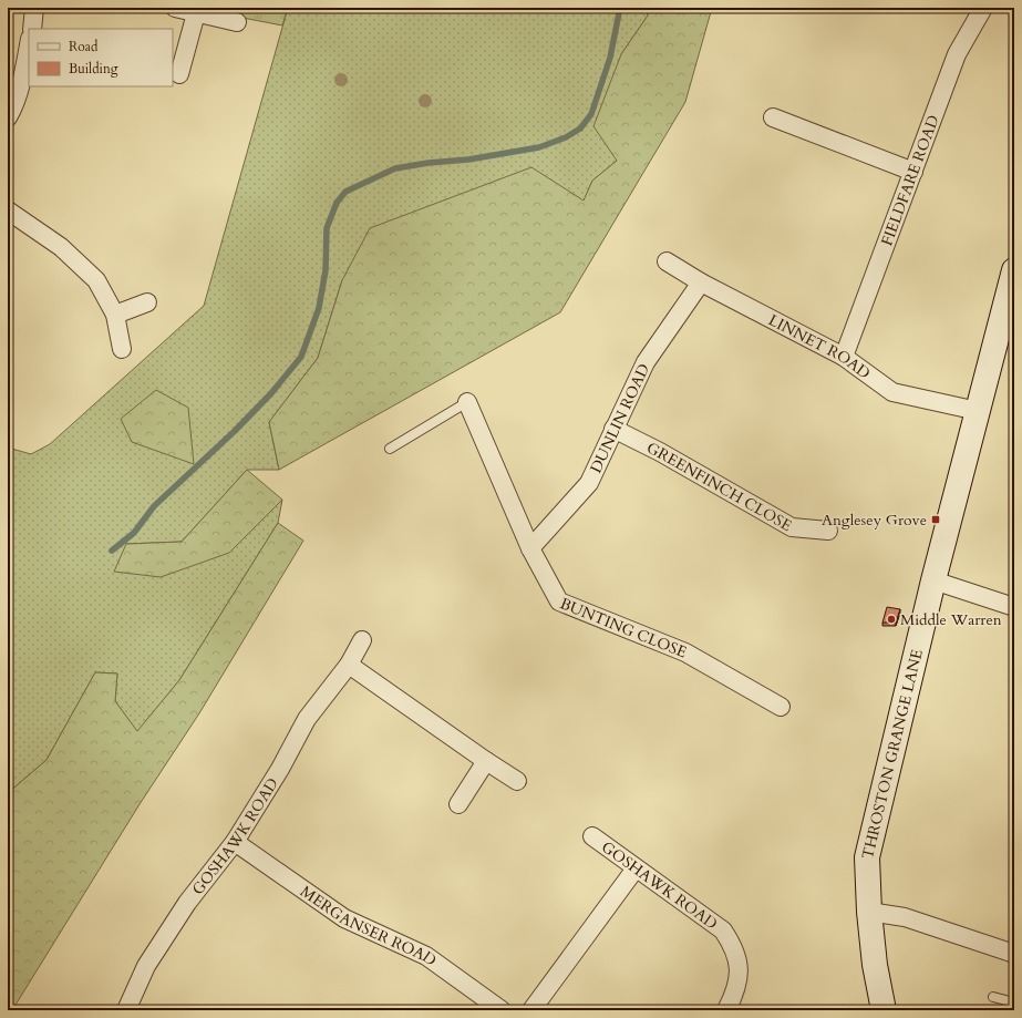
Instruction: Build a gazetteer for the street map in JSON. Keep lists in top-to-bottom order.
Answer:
{
  "streets": {
    "street": [
      "FIELDFARE ROAD",
      "LINNET ROAD",
      "DUNLIN ROAD",
      "GREENFINCH CLOSE",
      "BUNTING CLOSE",
      "THROSTON GRANGE LANE",
      "GOSHAWK ROAD",
      "MERGANSER ROAD"
    ]
  },
  "crossings": [
    ["FIELDFARE ROAD", "LINNET ROAD"],
    ["LINNET ROAD", "DUNLIN ROAD"],
    ["LINNET ROAD", "THROSTON GRANGE LANE"],
    ["DUNLIN ROAD", "GREENFINCH CLOSE"],
    ["DUNLIN ROAD", "BUNTING CLOSE"],
    ["GOSHAWK ROAD", "MERGANSER ROAD"]
  ],
  "places": {
    "transit": ["Anglesey Grove"],
    "other": ["Middle Warren"]
  },
  "legend": ["Road", "Building"]
}
